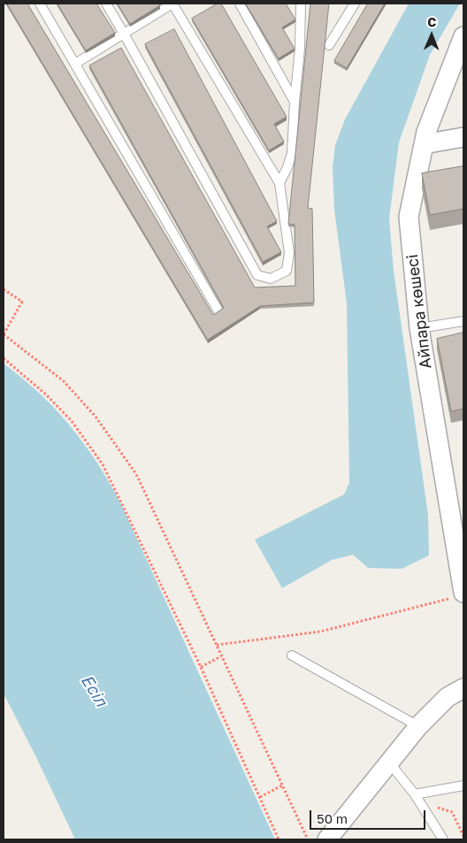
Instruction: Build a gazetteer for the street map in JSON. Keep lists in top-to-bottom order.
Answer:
{
  "streets": {
    "street": ["Айпара көшесі"]
  },
  "water": ["Есіл"],
  "scale_bar": "50 m",
  "north": "top"
}
